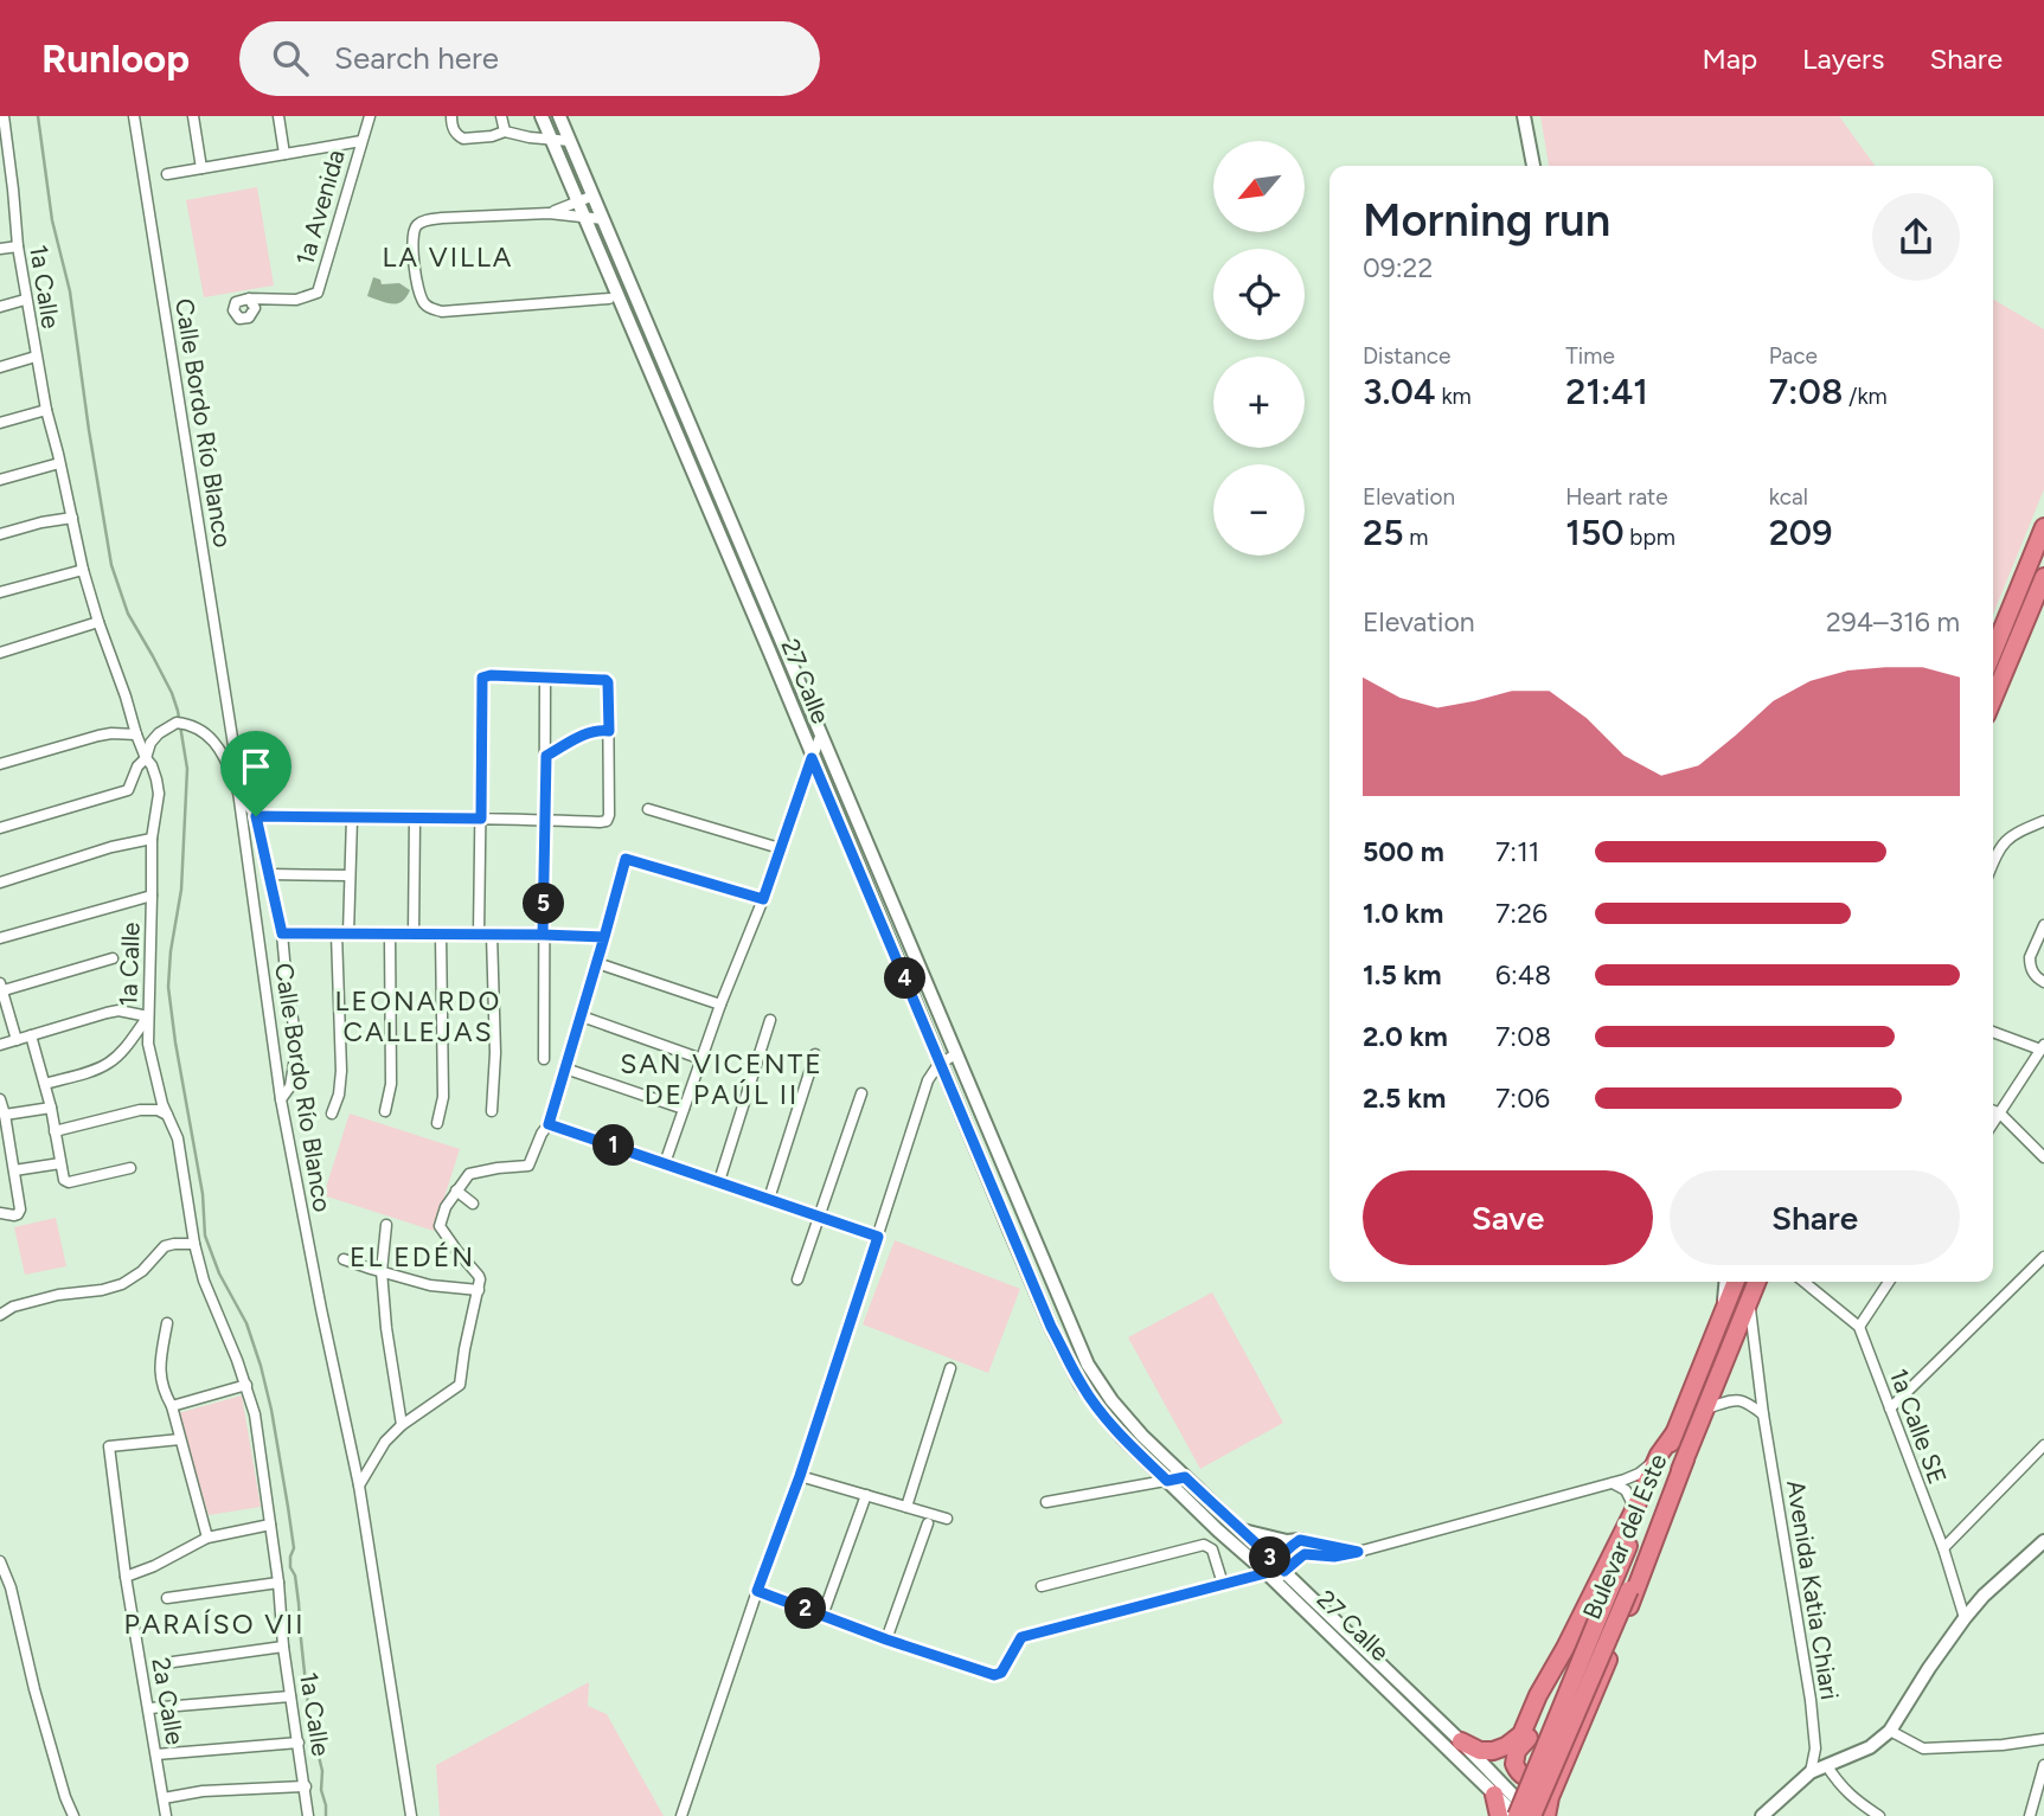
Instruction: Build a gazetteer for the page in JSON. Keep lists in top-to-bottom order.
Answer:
{
  "streets": {
    "highway": ["Bulevar del Este"],
    "street": [
      "1a Avenida",
      "1a Calle",
      "Calle Bordo Río Blanco",
      "27 Calle",
      "1a Calle SE",
      "Avenida Katia Chiari",
      "2a Calle"
    ]
  },
  "crossings": [
    ["27 Calle", "Bulevar del Este"],
    ["Bulevar del Este", "Avenida Katia Chiari"]
  ],
  "districts": [
    "LA VILLA",
    "LEONARDO CALLEJAS",
    "SAN VICENTE DE PAÚL II",
    "EL EDÉN",
    "PARAÍSO VII"
  ],
  "north": "bottom left",
  "page": {
    "header": "Runloop",
    "search": "Search here",
    "nav": ["Map", "Layers", "Share"],
    "map_buttons": ["+", "−"],
    "heading": ["Morning run", "09:22"],
    "stats": [
      ["Distance", "3.04 km"],
      ["Time", "21:41"],
      ["Pace", "7:08 /km"],
      ["Elevation", "25 m"],
      ["Heart rate", "150 bpm"],
      ["kcal", "209"]
    ],
    "chart": ["Elevation", "294–316 m"],
    "list": [
      {
        "name": "500 m",
        "note": "7:11"
      },
      {
        "name": "1.0 km",
        "note": "7:26"
      },
      {
        "name": "1.5 km",
        "note": "6:48"
      },
      {
        "name": "2.0 km",
        "note": "7:08"
      },
      {
        "name": "2.5 km",
        "note": "7:06"
      }
    ],
    "pins": [
      "5",
      "4",
      "1",
      "3",
      "2"
    ],
    "buttons": ["Save", "Share"]
  }
}
